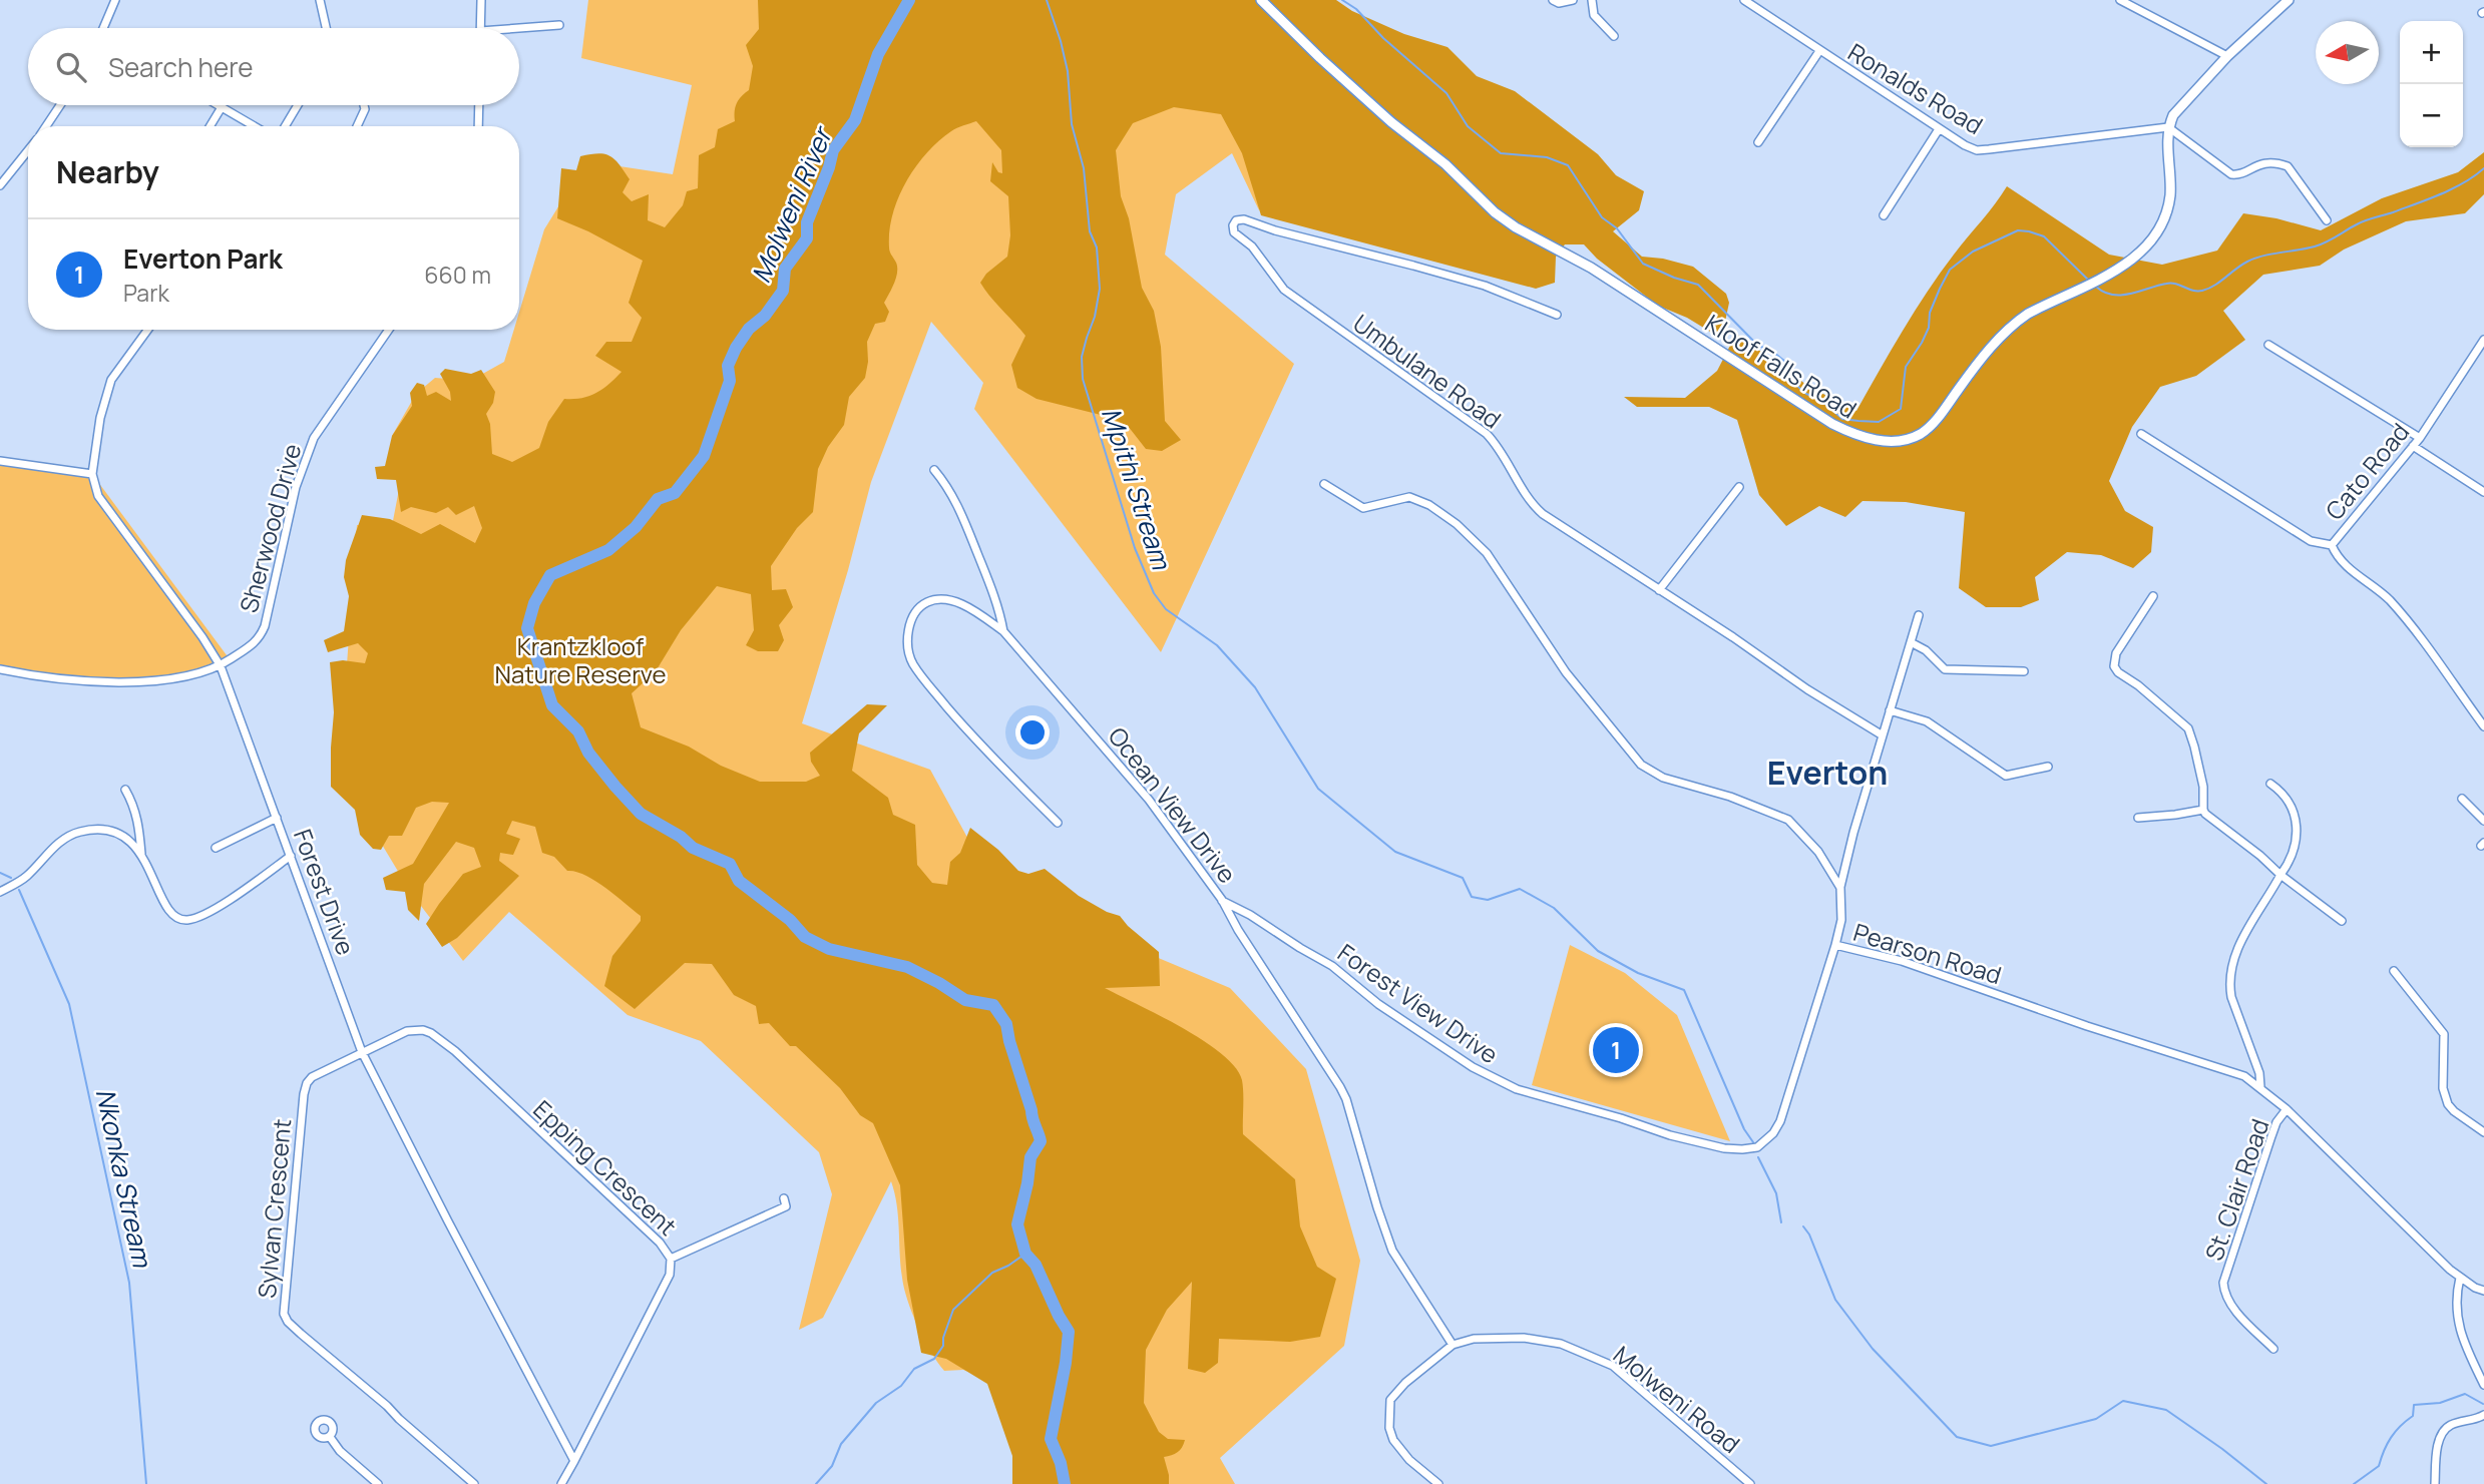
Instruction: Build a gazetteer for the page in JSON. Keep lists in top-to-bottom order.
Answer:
{
  "streets": {
    "main road": ["Kloof Falls Road"],
    "street": [
      "Ronalds Road",
      "Umbulane Road",
      "Cato Road",
      "Sherwood Drive",
      "Ocean View Drive",
      "Forest Drive",
      "Pearson Road",
      "Forest View Drive",
      "Epping Crescent",
      "St. Clair Road",
      "Sylvan Crescent",
      "Molweni Road"
    ]
  },
  "crossings": [
    ["Ronalds Road", "Kloof Falls Road"],
    ["Sherwood Drive", "Forest Drive"],
    ["Ocean View Drive", "Forest View Drive"],
    ["Ocean View Drive", "Molweni Road"],
    ["Forest Drive", "Epping Crescent"],
    ["Forest Drive", "Sylvan Crescent"],
    ["Pearson Road", "Forest View Drive"],
    ["Pearson Road", "St. Clair Road"],
    ["Epping Crescent", "Sylvan Crescent"]
  ],
  "districts": ["Everton"],
  "water": ["Molweni River", "Mpithi Stream", "Nkonka Stream"],
  "parks": ["Krantzkloof Nature Reserve"],
  "north": "left",
  "page": {
    "map_buttons": ["+", "−"],
    "search": "Search here",
    "heading": "Nearby",
    "list": [
      {
        "mark": "1",
        "name": "Everton Park",
        "note": "Park",
        "value": "660 m"
      }
    ],
    "pins": "1"
  }
}
